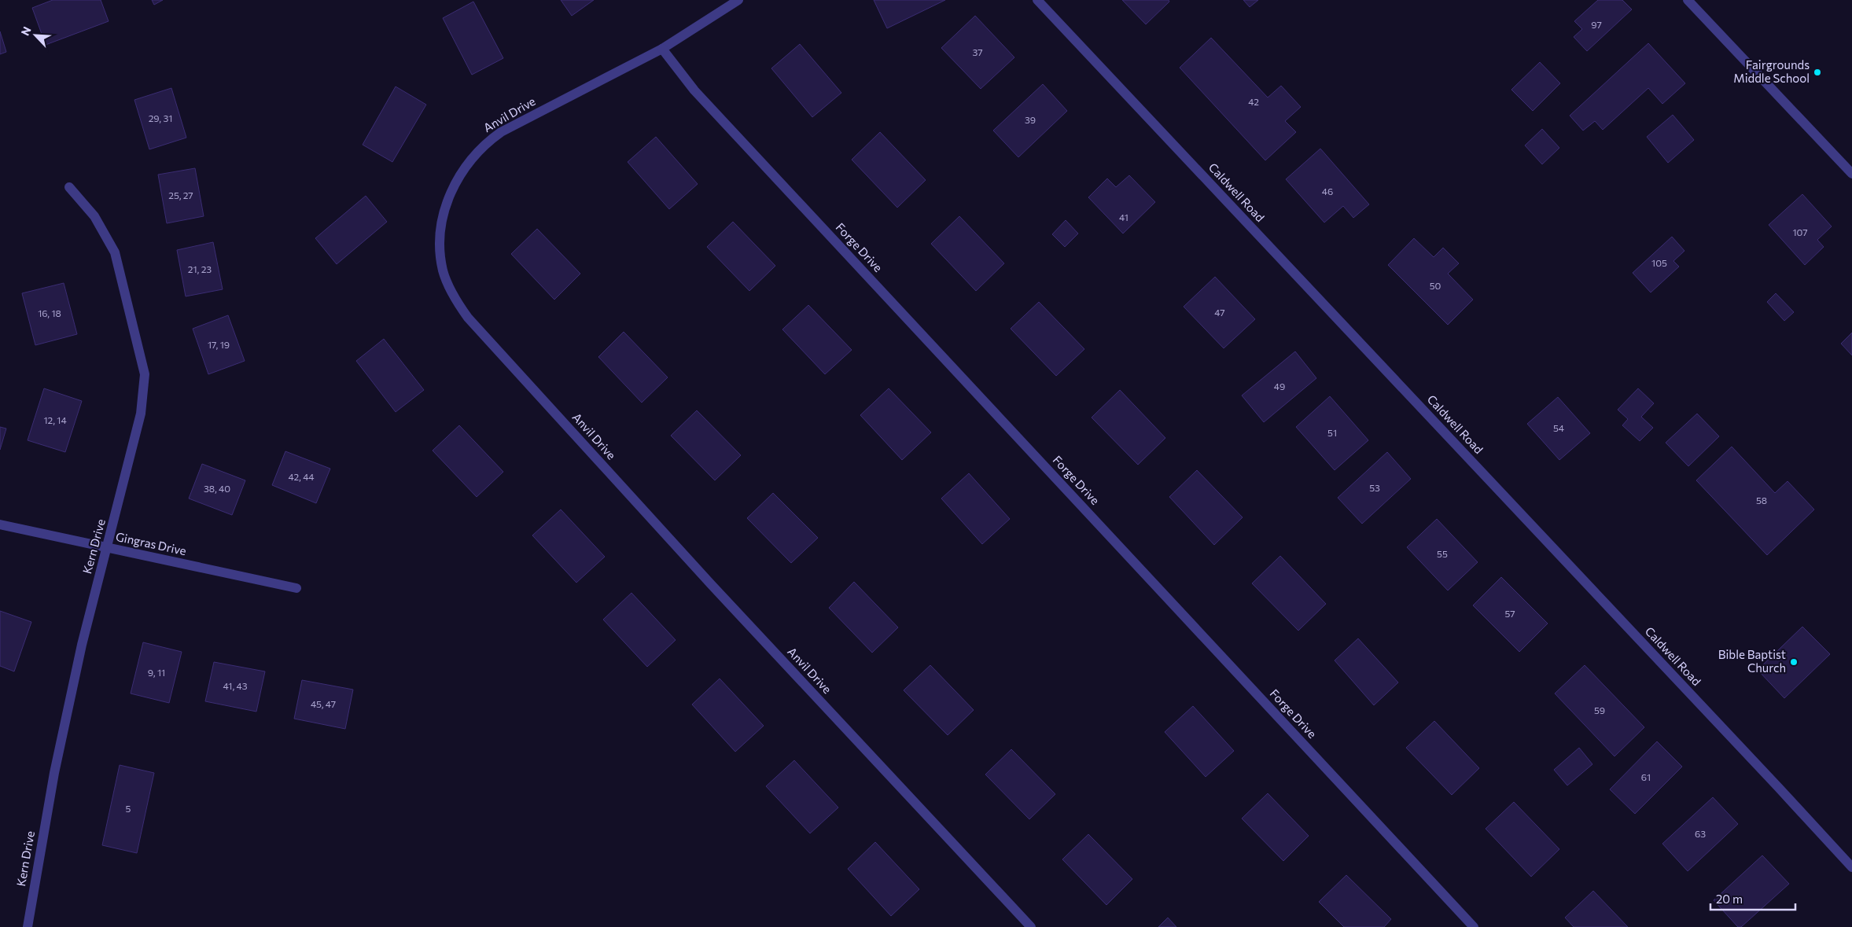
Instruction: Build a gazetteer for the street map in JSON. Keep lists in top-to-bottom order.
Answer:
{
  "streets": {
    "street": [
      "Anvil Drive",
      "Caldwell Road",
      "Forge Drive",
      "Gingras Drive",
      "Kern Drive"
    ]
  },
  "crossings": [
    ["Anvil Drive", "Forge Drive"],
    ["Gingras Drive", "Kern Drive"]
  ],
  "places": ["Fairgrounds Middle School", "Bible Baptist Church"],
  "house_numbers": [
    "97",
    "37",
    "42",
    "29, 31",
    "39",
    "46",
    "25, 27",
    "41",
    "107",
    "105",
    "21, 23",
    "50",
    "47",
    "16, 18",
    "17, 19",
    "49",
    "12, 14",
    "54",
    "51",
    "42, 44",
    "53",
    "38, 40",
    "58",
    "55",
    "57",
    "9, 11",
    "41, 43",
    "45, 47",
    "59",
    "61",
    "5",
    "63"
  ],
  "scale_bar": "20 m",
  "north": "top left"
}
